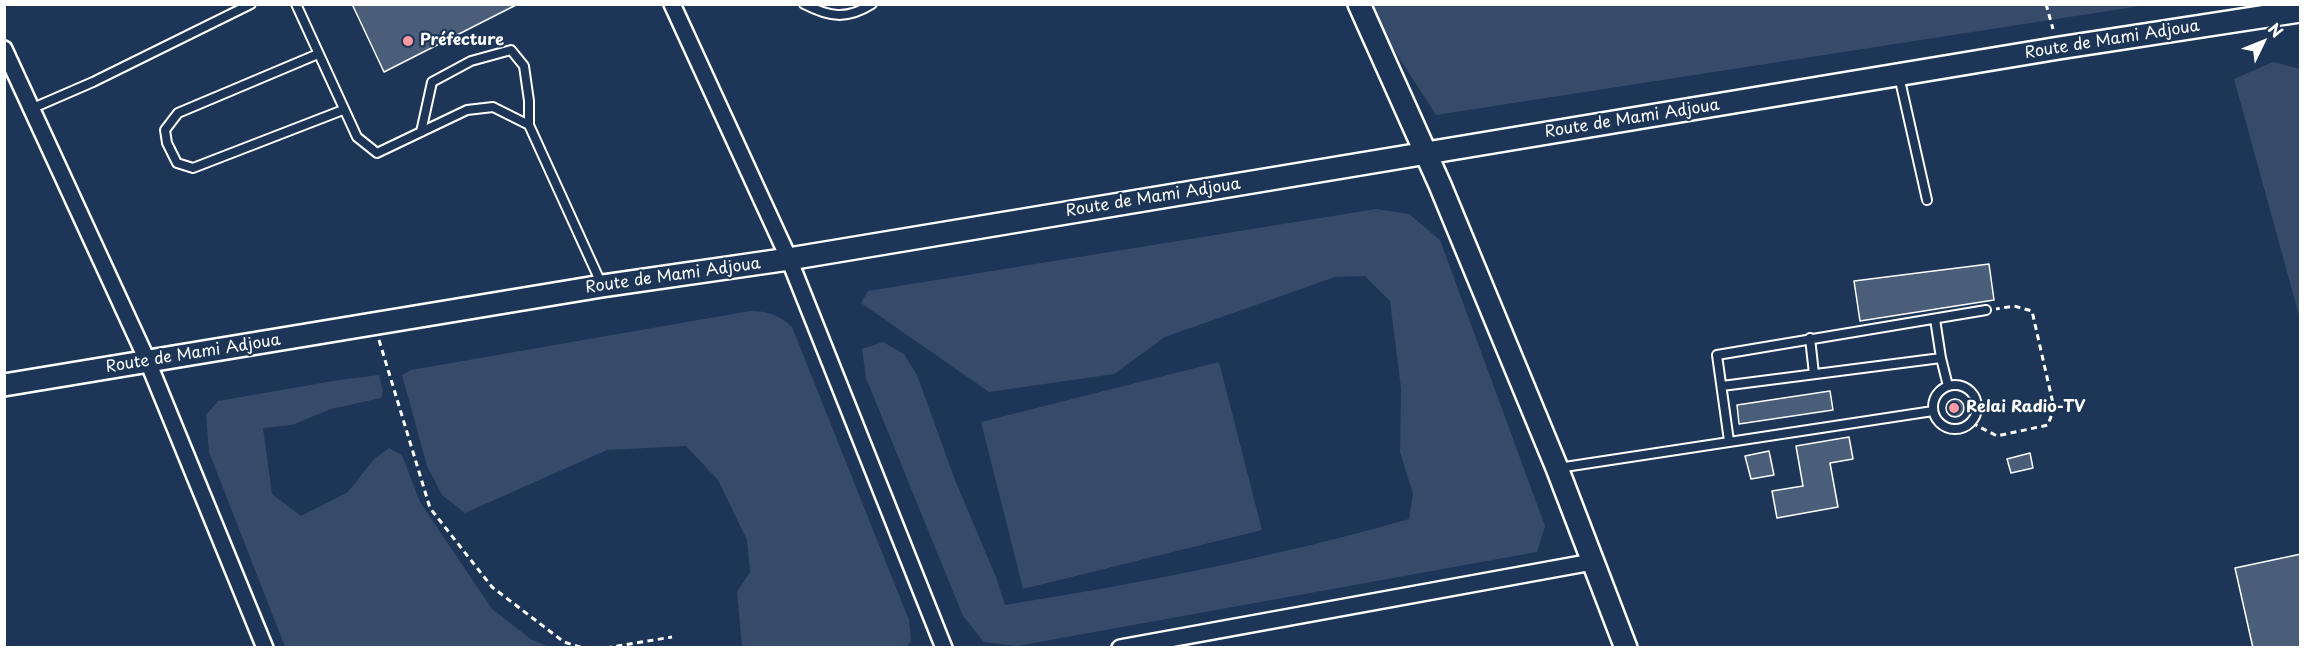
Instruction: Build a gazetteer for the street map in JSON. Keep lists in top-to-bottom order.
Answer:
{
  "streets": {
    "street": ["Route de Mami Adjoua"]
  },
  "places": ["Préfecture", "Relai Radio-TV"],
  "north": "top right"
}
